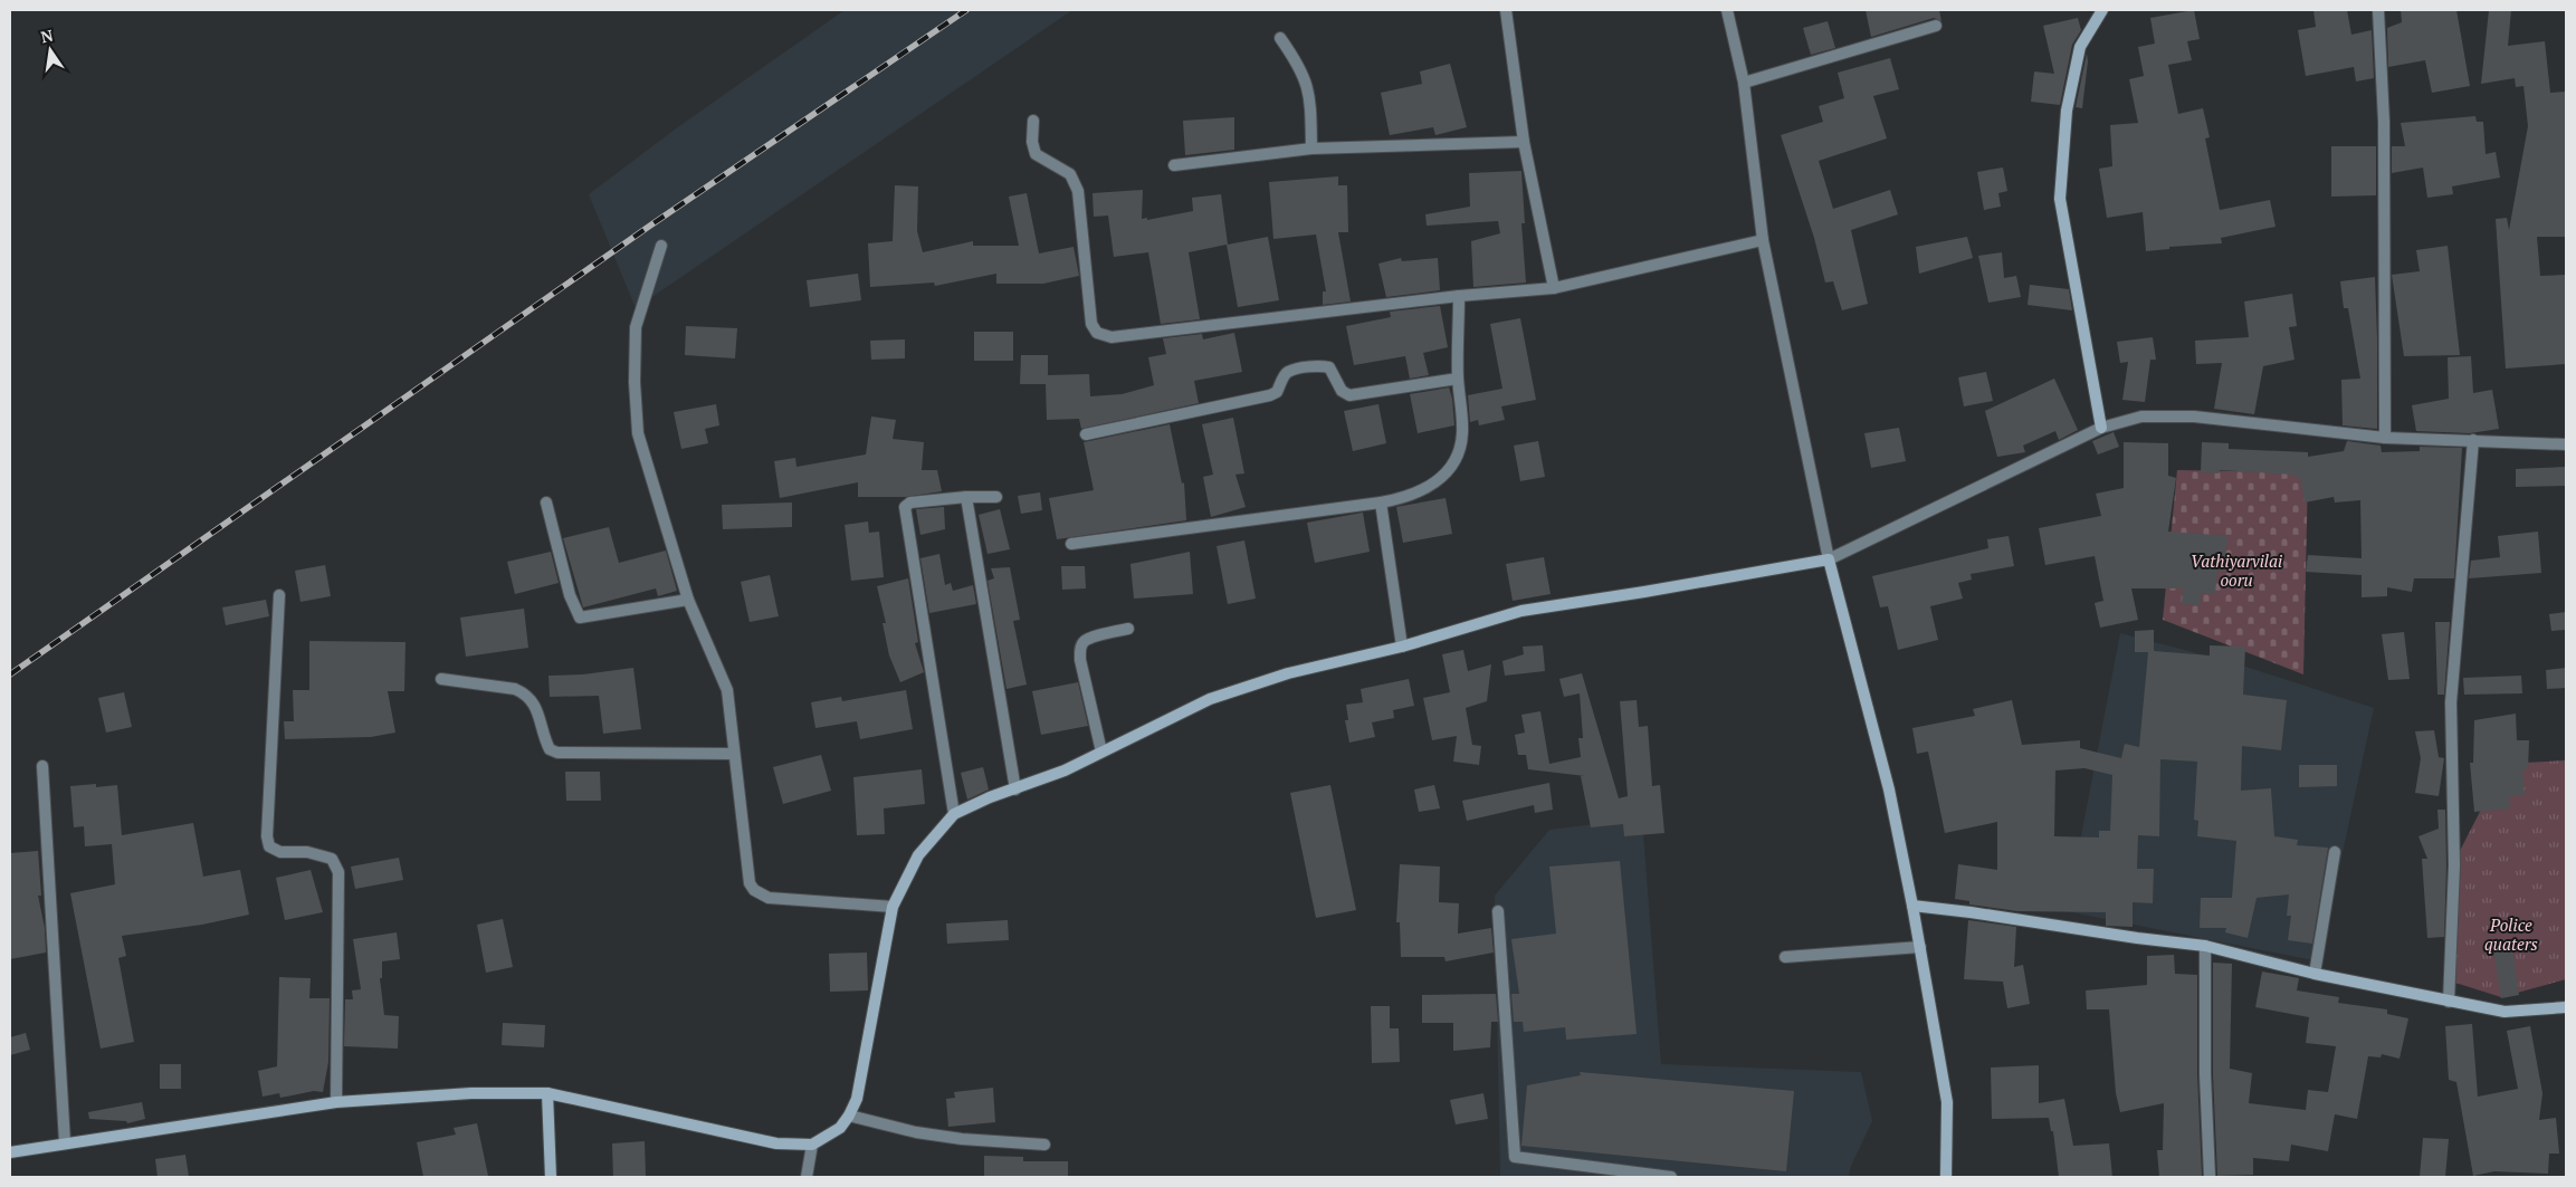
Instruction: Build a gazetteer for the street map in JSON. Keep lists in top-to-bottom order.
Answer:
{
  "parks": ["Vathiyarvilai ooru", "Police quaters"],
  "north": "top"
}
